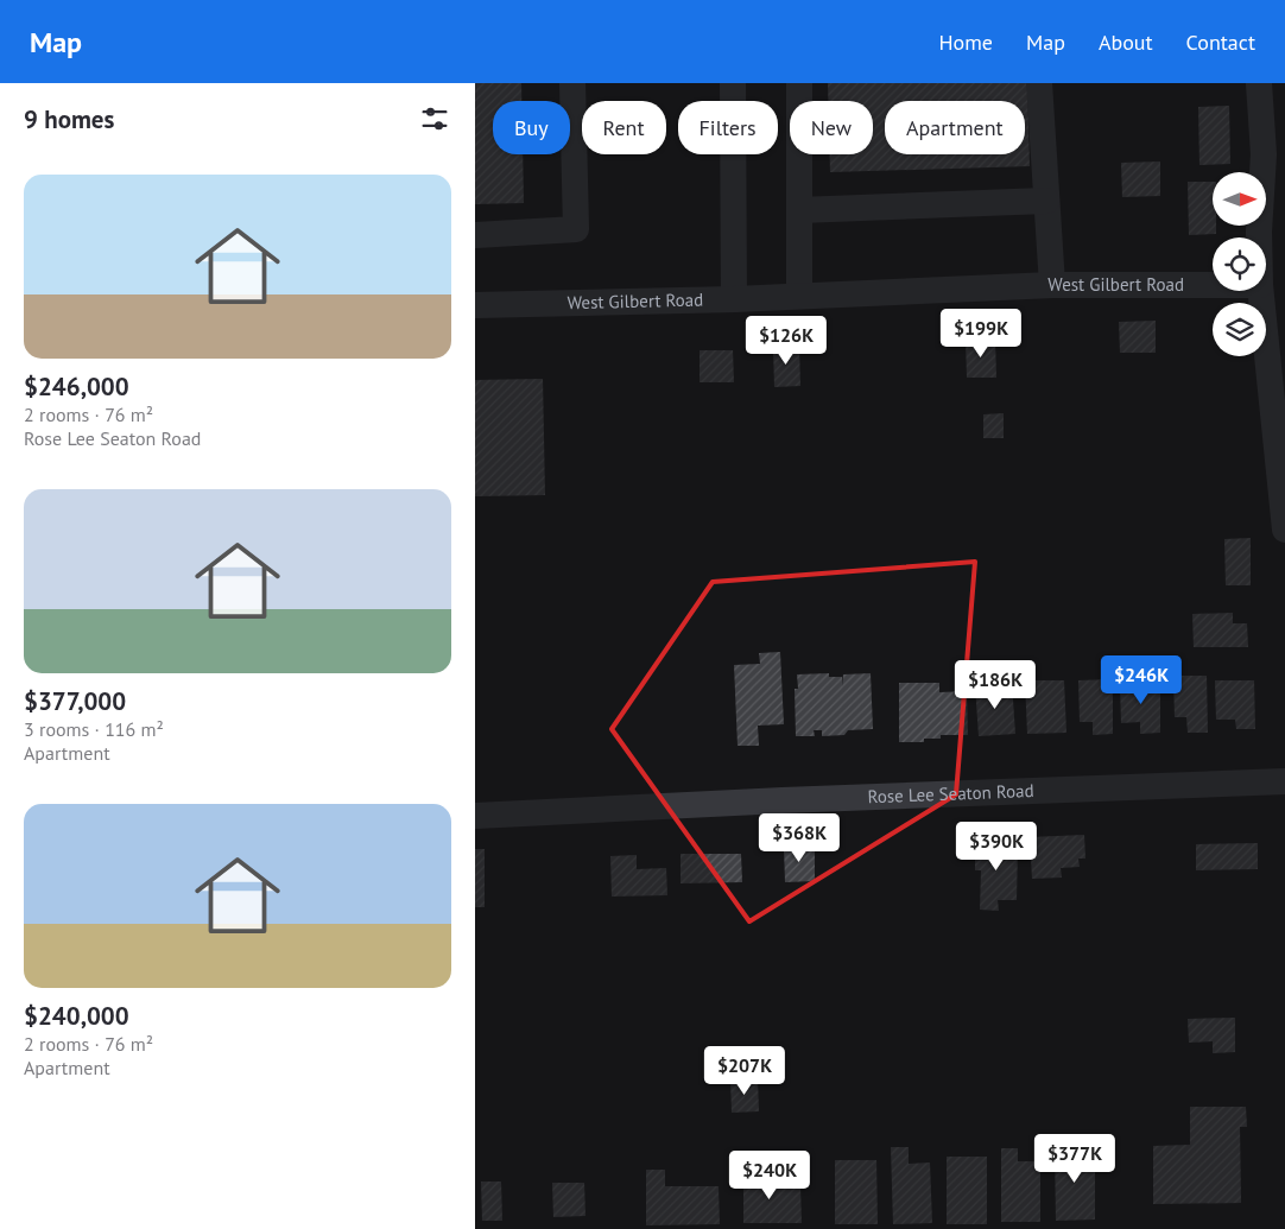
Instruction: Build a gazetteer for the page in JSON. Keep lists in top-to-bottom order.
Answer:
{
  "streets": {
    "street": ["West Gilbert Road", "Rose Lee Seaton Road"]
  },
  "north": "right",
  "page": {
    "header": "Map",
    "nav": [
      "Home",
      "Map",
      "About",
      "Contact"
    ],
    "heading": "9 homes",
    "chip": [
      "Buy",
      "Rent",
      "Filters",
      "New",
      "Apartment"
    ],
    "list": [
      {
        "name": "$246,000",
        "note": "2 rooms · 76 m² · Rose Lee Seaton Road"
      },
      {
        "name": "$377,000",
        "note": "3 rooms · 116 m² · Apartment"
      },
      {
        "name": "$240,000",
        "note": "2 rooms · 76 m² · Apartment"
      }
    ],
    "price": [
      "$199K",
      "$126K",
      "$246K",
      "$186K",
      "$368K",
      "$390K",
      "$207K",
      "$377K",
      "$240K"
    ]
  }
}
